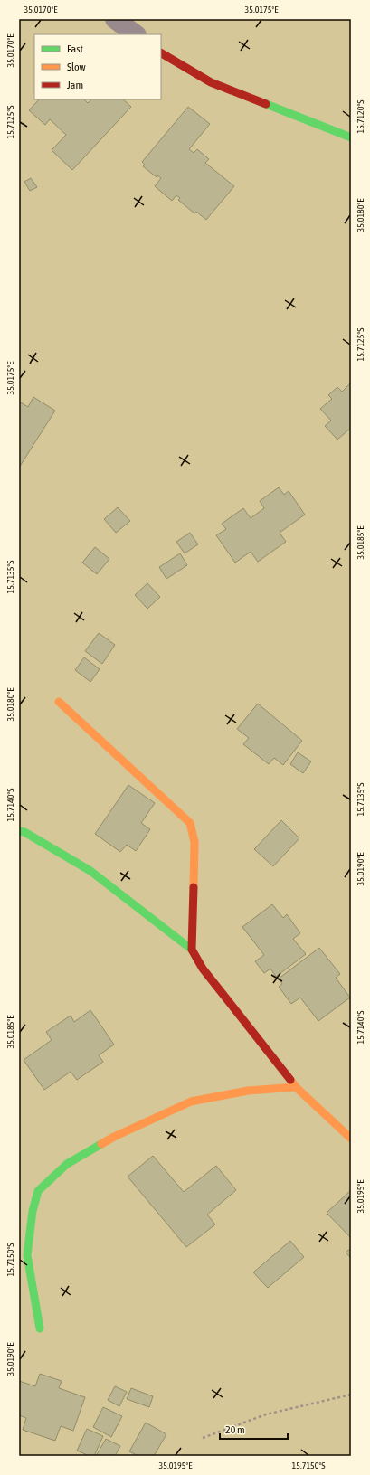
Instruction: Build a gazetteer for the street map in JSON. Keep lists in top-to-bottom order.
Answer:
{
  "legend": ["Fast", "Slow", "Jam"],
  "scale_bar": "20 m",
  "coordinates": [
    "35.0170°E",
    "35.0175°E",
    "15.7120°S",
    "15.7125°S",
    "35.0180°E",
    "35.0185°E",
    "15.7135°S",
    "15.7140°S",
    "35.0190°E",
    "35.0195°E",
    "15.7150°S"
  ]
}
